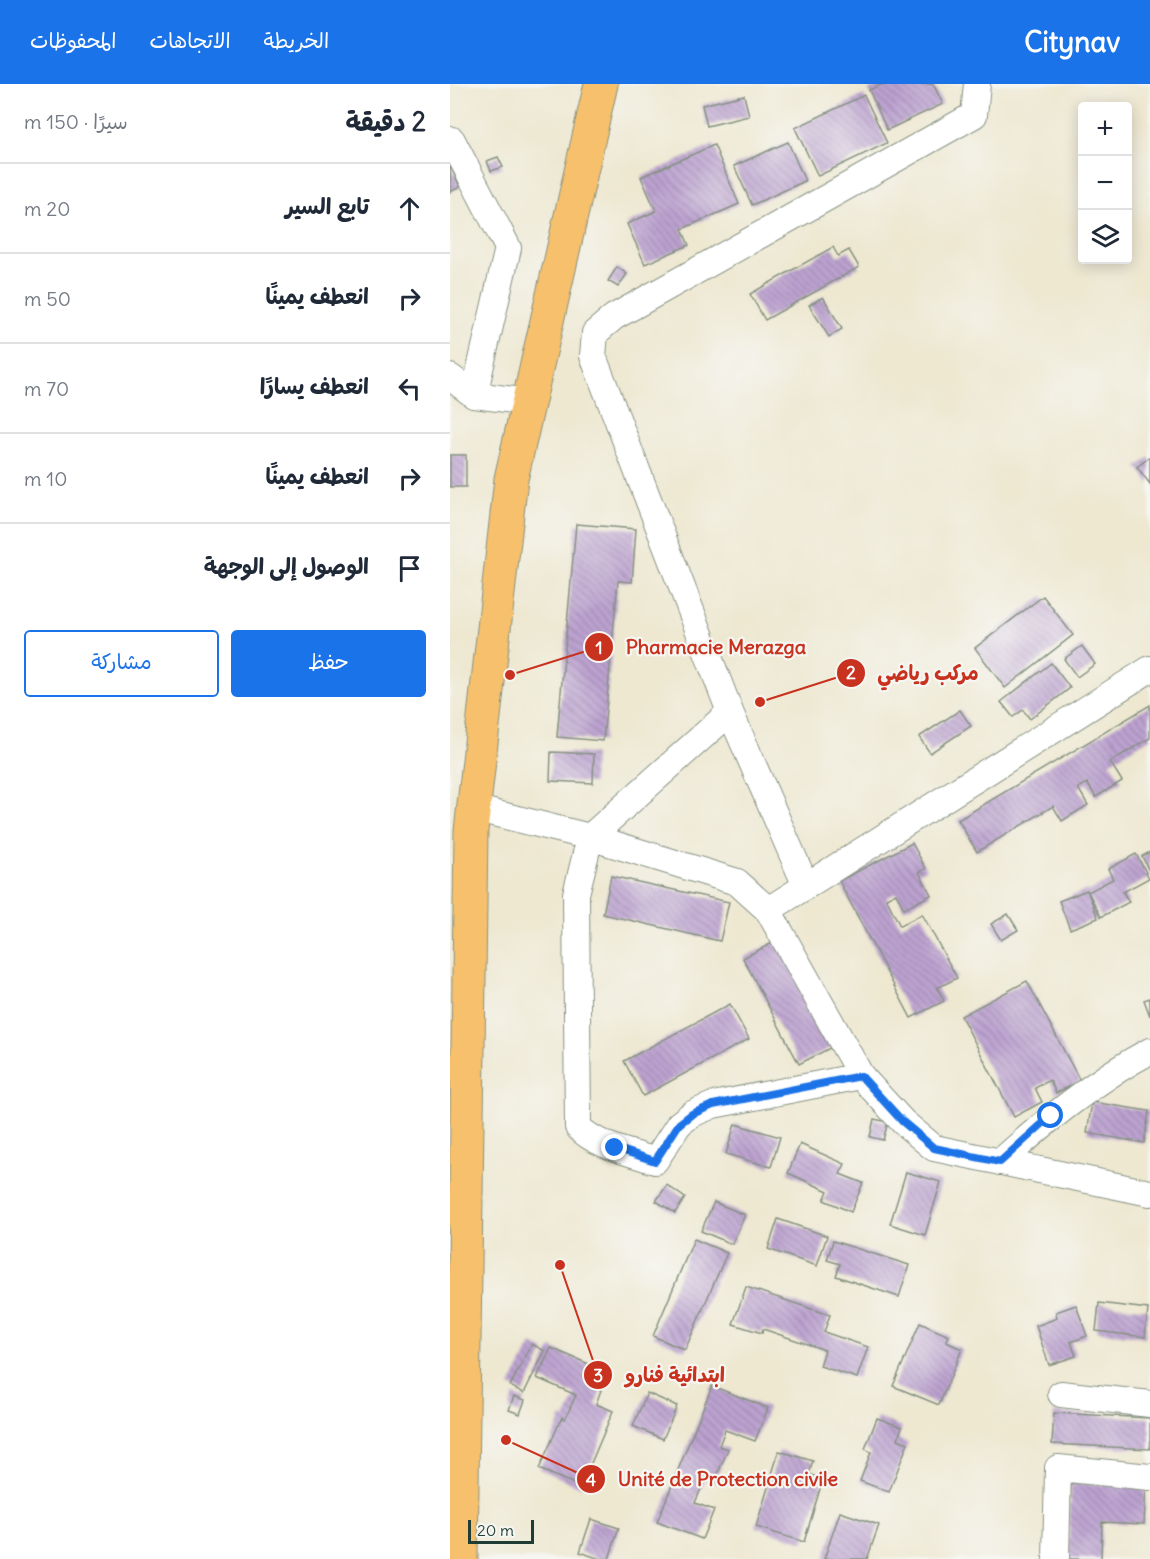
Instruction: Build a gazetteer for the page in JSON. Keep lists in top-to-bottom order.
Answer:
{
  "places": [
    "Pharmacie Merazga",
    "مركب رياضي",
    "ابتدائية فنارو",
    "Unité de Protection civile"
  ],
  "scale_bar": "20 m",
  "page": {
    "header": "Citynav",
    "nav": ["الخريطة", "الاتجاهات", "المحفوظات"],
    "heading": ["2 دقيقة", "سيرًا · 150 m"],
    "map_buttons": ["+", "−"],
    "list": [
      ["تابع السير", "20 m"],
      ["انعطف يمينًا", "50 m"],
      ["انعطف يسارًا", "70 m"],
      ["انعطف يمينًا", "10 m"],
      "الوصول إلى الوجهة"
    ],
    "buttons": ["حفظ", "مشاركة"],
    "scale": "20 m"
  }
}
